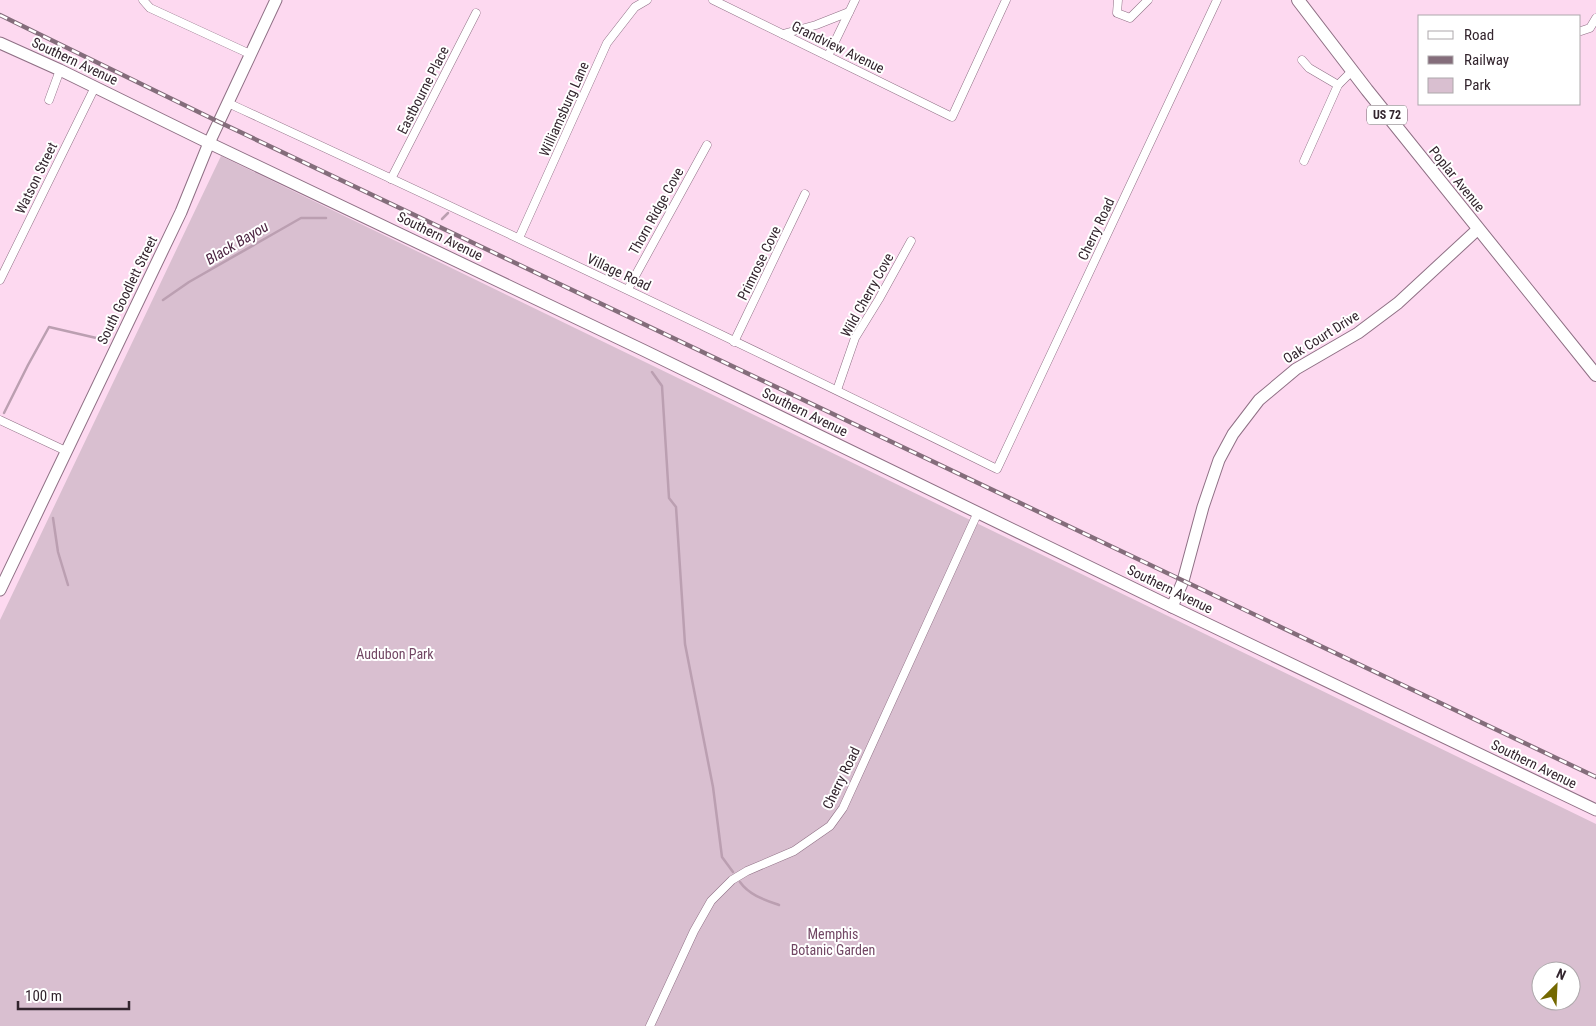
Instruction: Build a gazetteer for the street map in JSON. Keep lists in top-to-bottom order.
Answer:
{
  "streets": {
    "main road": ["US 72", "Poplar Avenue"],
    "street": [
      "Grandview Avenue",
      "Southern Avenue",
      "Eastbourne Place",
      "Williamsburg Lane",
      "Watson Street",
      "Thorn Ridge Cove",
      "Cherry Road",
      "Primrose Cove",
      "Village Road",
      "South Goodlett Street",
      "Wild Cherry Cove",
      "Oak Court Drive"
    ]
  },
  "crossings": [
    ["Southern Avenue", "Watson Street"],
    ["Southern Avenue", "Cherry Road"],
    ["Southern Avenue", "South Goodlett Street"],
    ["Southern Avenue", "Oak Court Drive"],
    ["Eastbourne Place", "Village Road"],
    ["Williamsburg Lane", "Village Road"],
    ["Poplar Avenue", "Oak Court Drive"],
    ["Thorn Ridge Cove", "Village Road"],
    ["Cherry Road", "Village Road"],
    ["Primrose Cove", "Village Road"],
    ["Village Road", "South Goodlett Street"],
    ["Village Road", "Wild Cherry Cove"]
  ],
  "water": ["Black Bayou"],
  "parks": ["Audubon Park", "Memphis Botanic Garden"],
  "legend": ["Road", "Railway", "Park"],
  "scale_bar": "100 m",
  "north": "top right"
}
